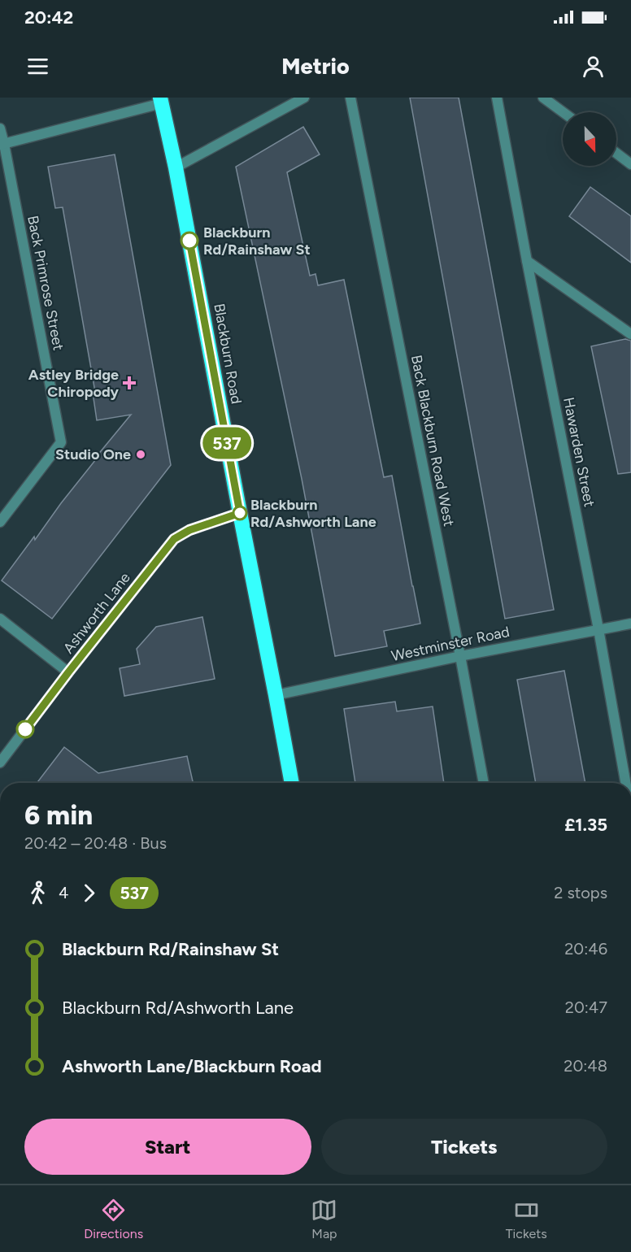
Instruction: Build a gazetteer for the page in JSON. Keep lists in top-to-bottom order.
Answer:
{
  "streets": {
    "highway": ["Blackburn Road"],
    "street": [
      "Back Primrose Street",
      "Back Blackburn Road West",
      "Hawarden Street",
      "Ashworth Lane",
      "Westminster Road"
    ]
  },
  "crossings": [
    ["Blackburn Road", "Ashworth Lane"],
    ["Blackburn Road", "Westminster Road"],
    ["Back Blackburn Road West", "Westminster Road"],
    ["Hawarden Street", "Westminster Road"]
  ],
  "places": {
    "other": ["Blackburn Rd/Rainshaw St", "Studio One", "Blackburn Rd/Ashworth Lane"],
    "health": ["Astley Bridge Chiropody"]
  },
  "lines": ["bus line 537"],
  "north": "bottom",
  "page": {
    "status": "20:42",
    "header": "Metrio",
    "on_map": "537",
    "heading": ["6 min", "20:42 – 20:48 · Bus", "£1.35"],
    "legs": ["4", "537", "2 stops"],
    "list": [
      {
        "name": "Blackburn Rd/Rainshaw St",
        "value": "20:46"
      },
      {
        "name": "Blackburn Rd/Ashworth Lane",
        "value": "20:47"
      },
      {
        "name": "Ashworth Lane/Blackburn Road",
        "value": "20:48"
      }
    ],
    "buttons": ["Start", "Tickets"],
    "tabs": ["Directions", "Map", "Tickets"]
  }
}
